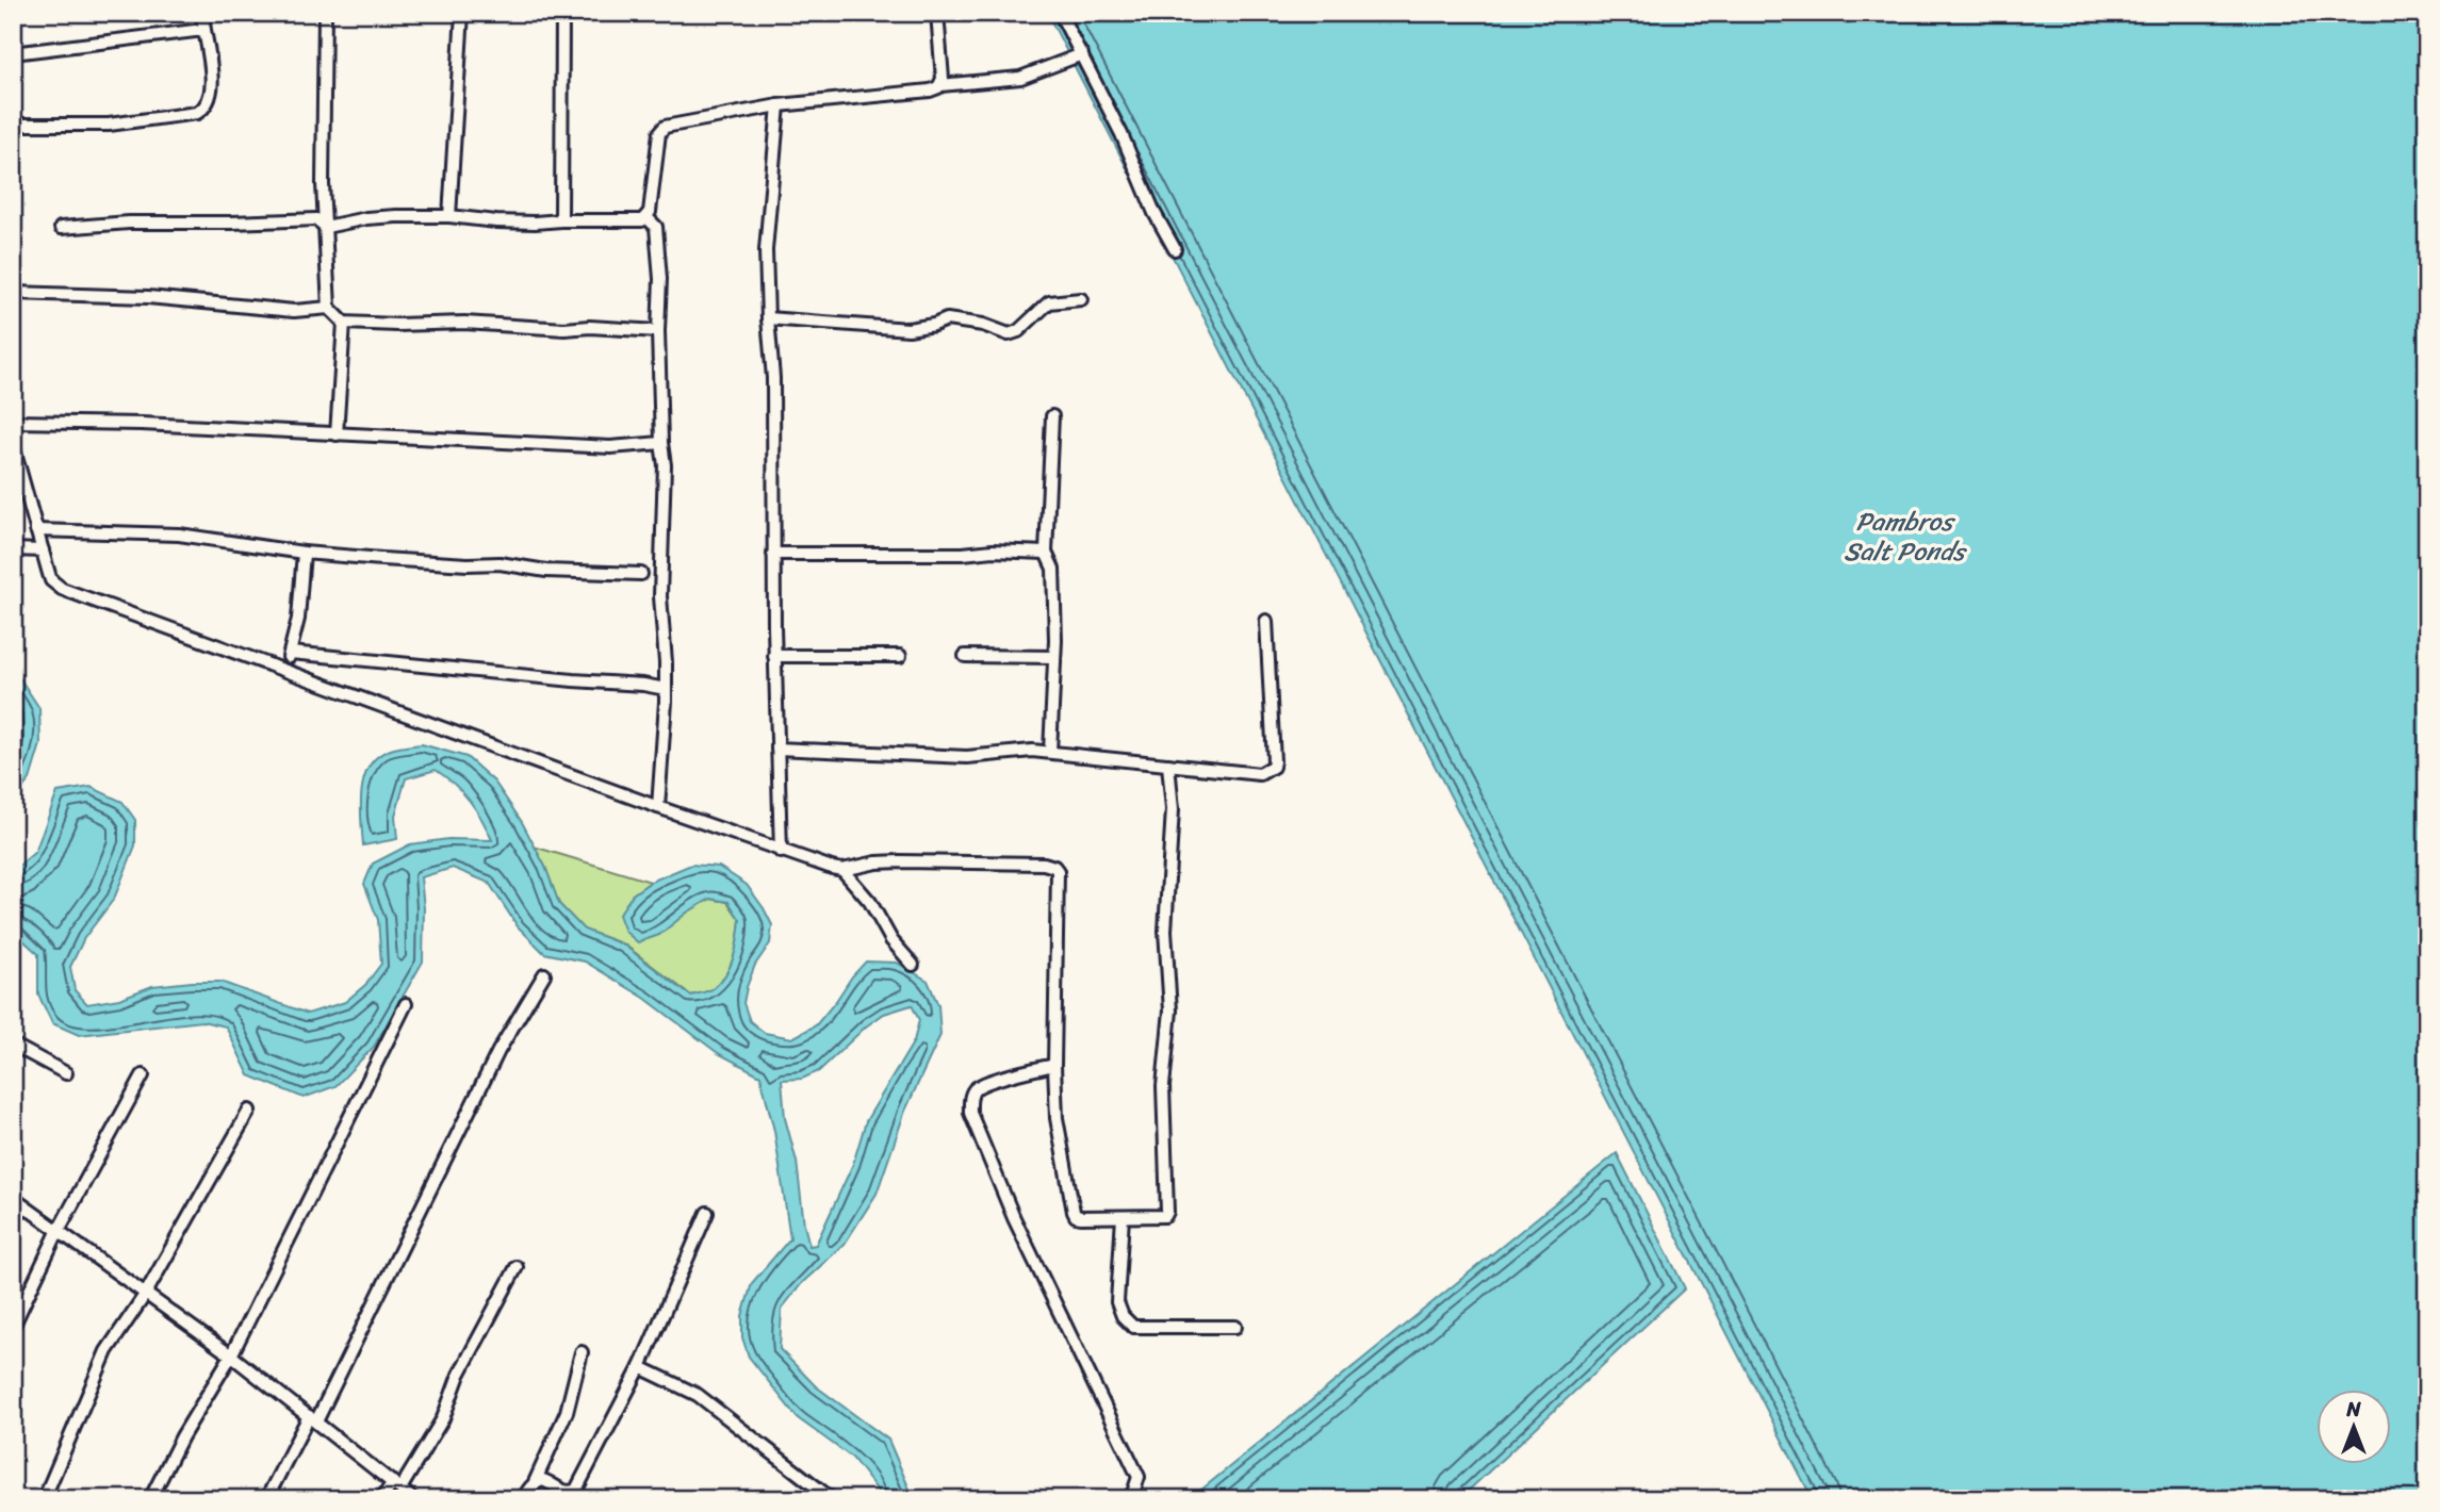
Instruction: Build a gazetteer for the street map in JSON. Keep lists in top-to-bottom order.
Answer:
{
  "water": ["Pambros Salt Ponds"],
  "north": "top"
}
